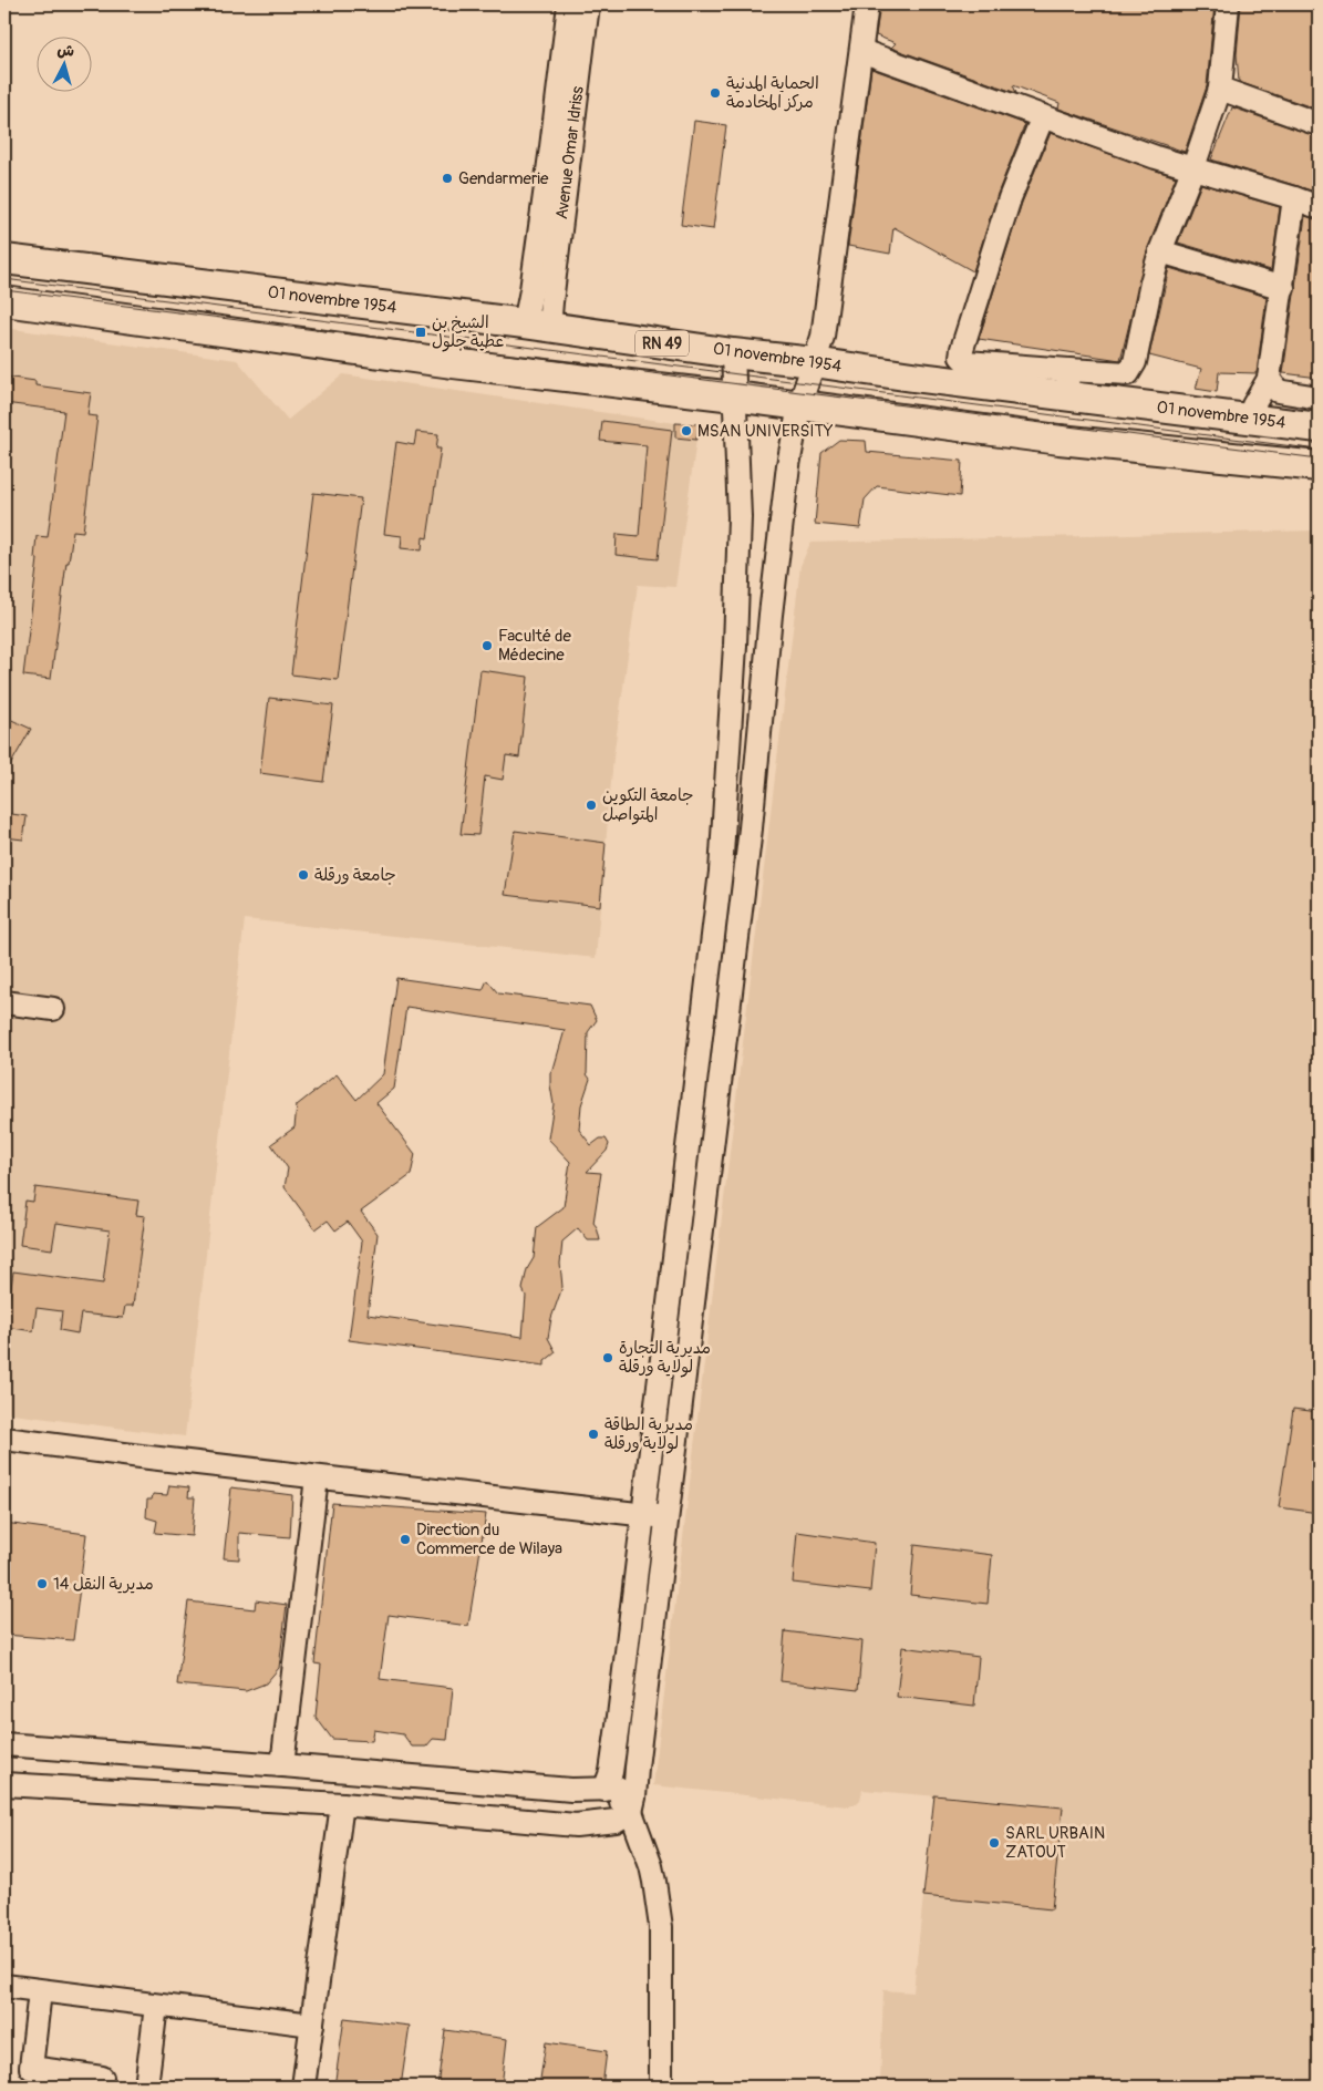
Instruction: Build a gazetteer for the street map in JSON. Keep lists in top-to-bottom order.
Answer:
{
  "streets": {
    "main road": ["01 novembre 1954", "RN 49"],
    "street": ["Avenue Omar Idriss"]
  },
  "crossings": [
    ["Avenue Omar Idriss", "01 novembre 1954"]
  ],
  "places": {
    "other": [
      "الحماية المدنية مركز المخادمة",
      "Gendarmerie",
      "MSAN UNIVERSITY",
      "Faculté de Médecine",
      "جامعة التكوين المتواصل",
      "جامعة ورقلة",
      "مديرية التجارة لولاية ورقلة",
      "مديرية الطاقة لولاية ورقلة",
      "Direction du Commerce de Wilaya",
      "مديرية النقل 14",
      "SARL URBAIN ZATOUT"
    ],
    "transit": ["الشيخ بن عطية جلول"]
  },
  "north": "top"
}
